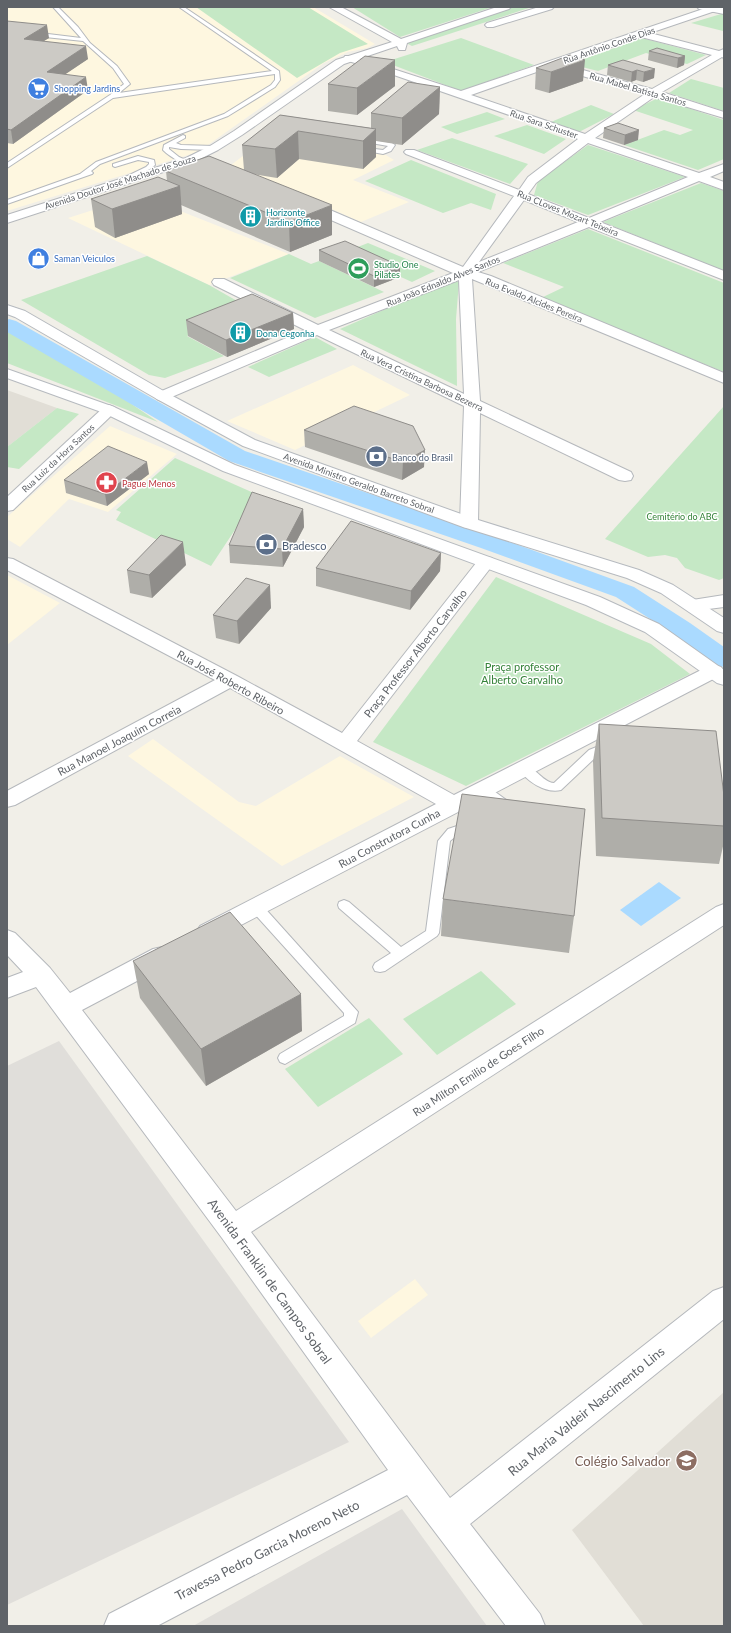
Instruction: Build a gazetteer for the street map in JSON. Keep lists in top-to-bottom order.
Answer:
{
  "streets": {
    "street": [
      "Rua Antônio Conde Dias",
      "Rua Mabel Batista Santos",
      "Rua Sara Schuster",
      "Avenida Doutor José Machado de Souza",
      "Rua CLoves Mozart Teixeira",
      "Rua João Ednaldo Alves Santos",
      "Rua Evaldo Alcides Pereira",
      "Rua Vera Cristina Barbosa Bezerra",
      "Rua Luiz da Hora Santos",
      "Avenida Ministro Geraldo Barreto Sobral",
      "Praça Professor Alberto Carvalho",
      "Rua José Roberto Ribeiro",
      "Rua Manoel Joaquim Correia",
      "Rua Construtora Cunha",
      "Rua Milton Emilio de Goes Filho",
      "Avenida Franklin de Campos Sobral",
      "Rua Maria Valdeir Nascimento Lins",
      "Travessa Pedro Garcia Moreno Neto"
    ]
  },
  "crossings": [
    ["Rua Antônio Conde Dias", "Rua Mabel Batista Santos"],
    ["Rua Antônio Conde Dias", "Rua Sara Schuster"],
    ["Rua Sara Schuster", "Avenida Doutor José Machado de Souza"],
    ["Rua Sara Schuster", "Rua João Ednaldo Alves Santos"],
    ["Rua CLoves Mozart Teixeira", "Rua João Ednaldo Alves Santos"],
    ["Rua João Ednaldo Alves Santos", "Rua Evaldo Alcides Pereira"],
    ["Rua João Ednaldo Alves Santos", "Rua Vera Cristina Barbosa Bezerra"],
    ["Rua João Ednaldo Alves Santos", "Avenida Ministro Geraldo Barreto Sobral"],
    ["Praça Professor Alberto Carvalho", "Rua José Roberto Ribeiro"],
    ["Rua José Roberto Ribeiro", "Rua Manoel Joaquim Correia"],
    ["Rua José Roberto Ribeiro", "Rua Construtora Cunha"],
    ["Rua Construtora Cunha", "Avenida Franklin de Campos Sobral"],
    ["Rua Milton Emilio de Goes Filho", "Avenida Franklin de Campos Sobral"],
    ["Avenida Franklin de Campos Sobral", "Rua Maria Valdeir Nascimento Lins"],
    ["Avenida Franklin de Campos Sobral", "Travessa Pedro Garcia Moreno Neto"]
  ],
  "parks": ["Cemitério do ABC", "Praça professor Alberto Carvalho"],
  "places": {
    "supermarket": ["Shopping Jardins"],
    "building": ["Horizonte Jardins Office", "Dona Cegonha"],
    "shop": ["Saman Veiculos"],
    "sports": ["Studio One Pilates"],
    "bank": ["Banco do Brasil", "Bradesco"],
    "pharmacy": ["Pague Menos"],
    "school or university": ["Colégio Salvador"]
  }
}
